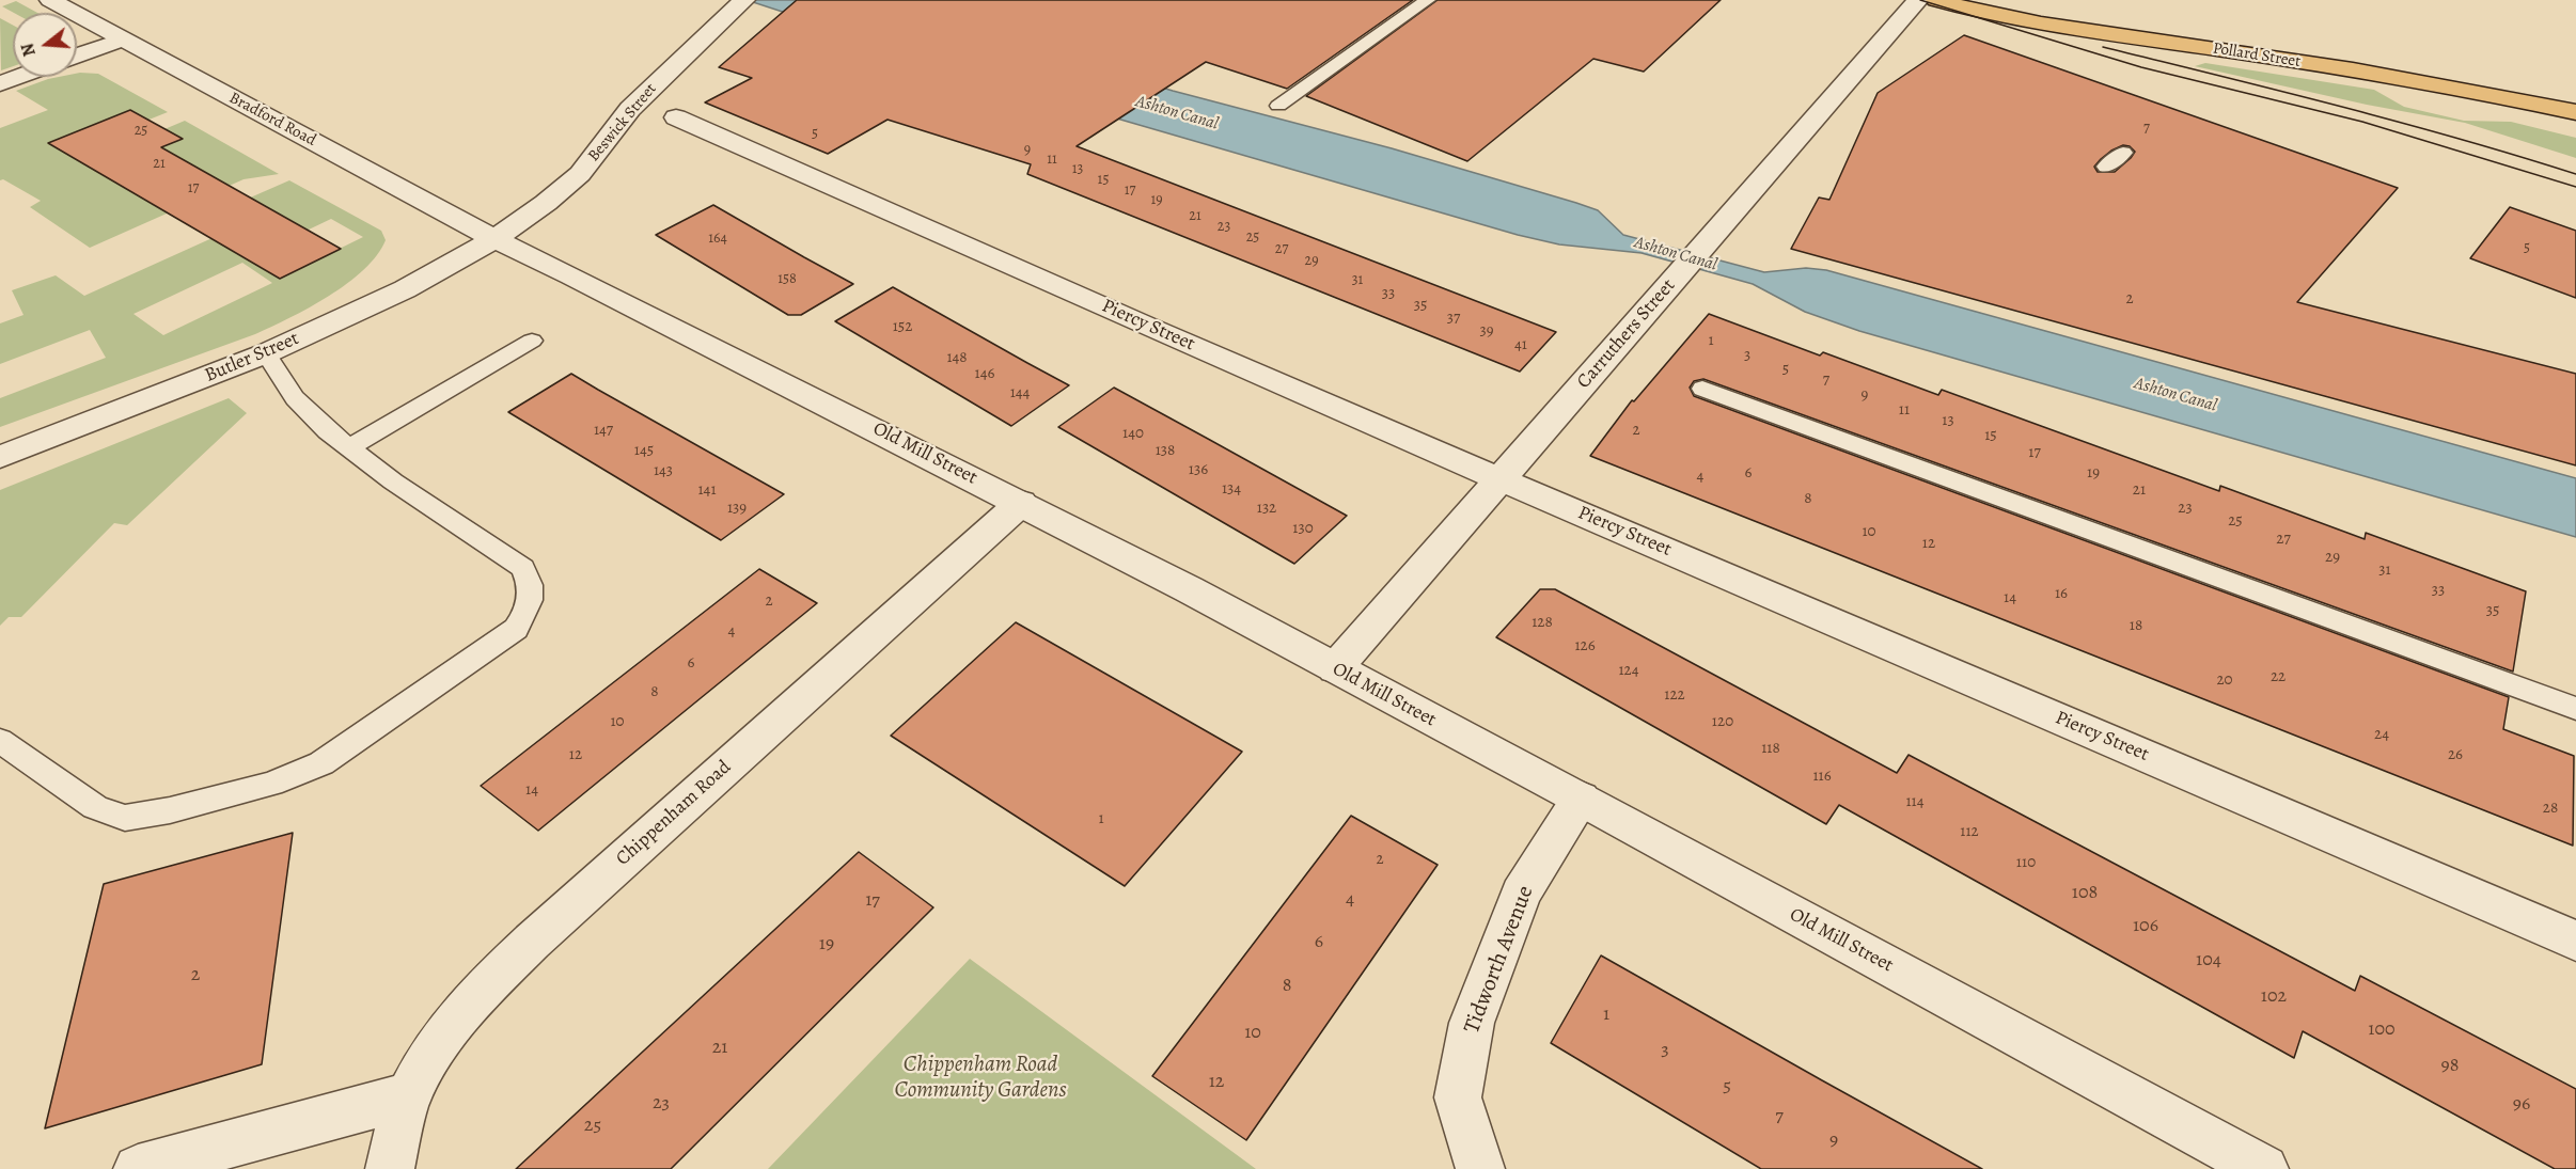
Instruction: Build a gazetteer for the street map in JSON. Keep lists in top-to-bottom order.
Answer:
{
  "streets": {
    "main road": ["Pollard Street"],
    "street": [
      "Bradford Road",
      "Beswick Street",
      "Piercy Street",
      "Carruthers Street",
      "Butler Street",
      "Old Mill Street",
      "Chippenham Road",
      "Tidworth Avenue"
    ]
  },
  "crossings": [
    ["Bradford Road", "Beswick Street"],
    ["Bradford Road", "Butler Street"],
    ["Bradford Road", "Old Mill Street"],
    ["Beswick Street", "Butler Street"],
    ["Beswick Street", "Old Mill Street"],
    ["Piercy Street", "Carruthers Street"],
    ["Carruthers Street", "Old Mill Street"],
    ["Butler Street", "Old Mill Street"],
    ["Old Mill Street", "Chippenham Road"],
    ["Old Mill Street", "Tidworth Avenue"]
  ],
  "water": ["Ashton Canal"],
  "parks": ["Chippenham Road Community Gardens"],
  "house_numbers": [
    "7",
    "25",
    "5",
    "9",
    "11",
    "21",
    "13",
    "15",
    "17",
    "17",
    "19",
    "21",
    "23",
    "25",
    "164",
    "5",
    "27",
    "29",
    "158",
    "31",
    "33",
    "2",
    "35",
    "37",
    "152",
    "39",
    "1",
    "41",
    "3",
    "148",
    "5",
    "146",
    "7",
    "144",
    "9",
    "11",
    "13",
    "147",
    "2",
    "140",
    "15",
    "145",
    "138",
    "17",
    "136",
    "143",
    "6",
    "19",
    "4",
    "134",
    "141",
    "21",
    "8",
    "139",
    "132",
    "23",
    "25",
    "130",
    "10",
    "27",
    "12",
    "29",
    "31",
    "33",
    "16",
    "14",
    "2",
    "35",
    "128",
    "18",
    "4",
    "126",
    "6",
    "124",
    "22",
    "20",
    "8",
    "122",
    "10",
    "120",
    "24",
    "118",
    "12",
    "26",
    "116",
    "14",
    "114",
    "28",
    "1",
    "112",
    "2",
    "110",
    "108",
    "4",
    "17",
    "106",
    "6",
    "19",
    "104",
    "2",
    "8",
    "102",
    "1",
    "100",
    "10",
    "21",
    "3",
    "98",
    "12",
    "5",
    "23",
    "96",
    "7",
    "25",
    "9"
  ],
  "north": "left"
}
